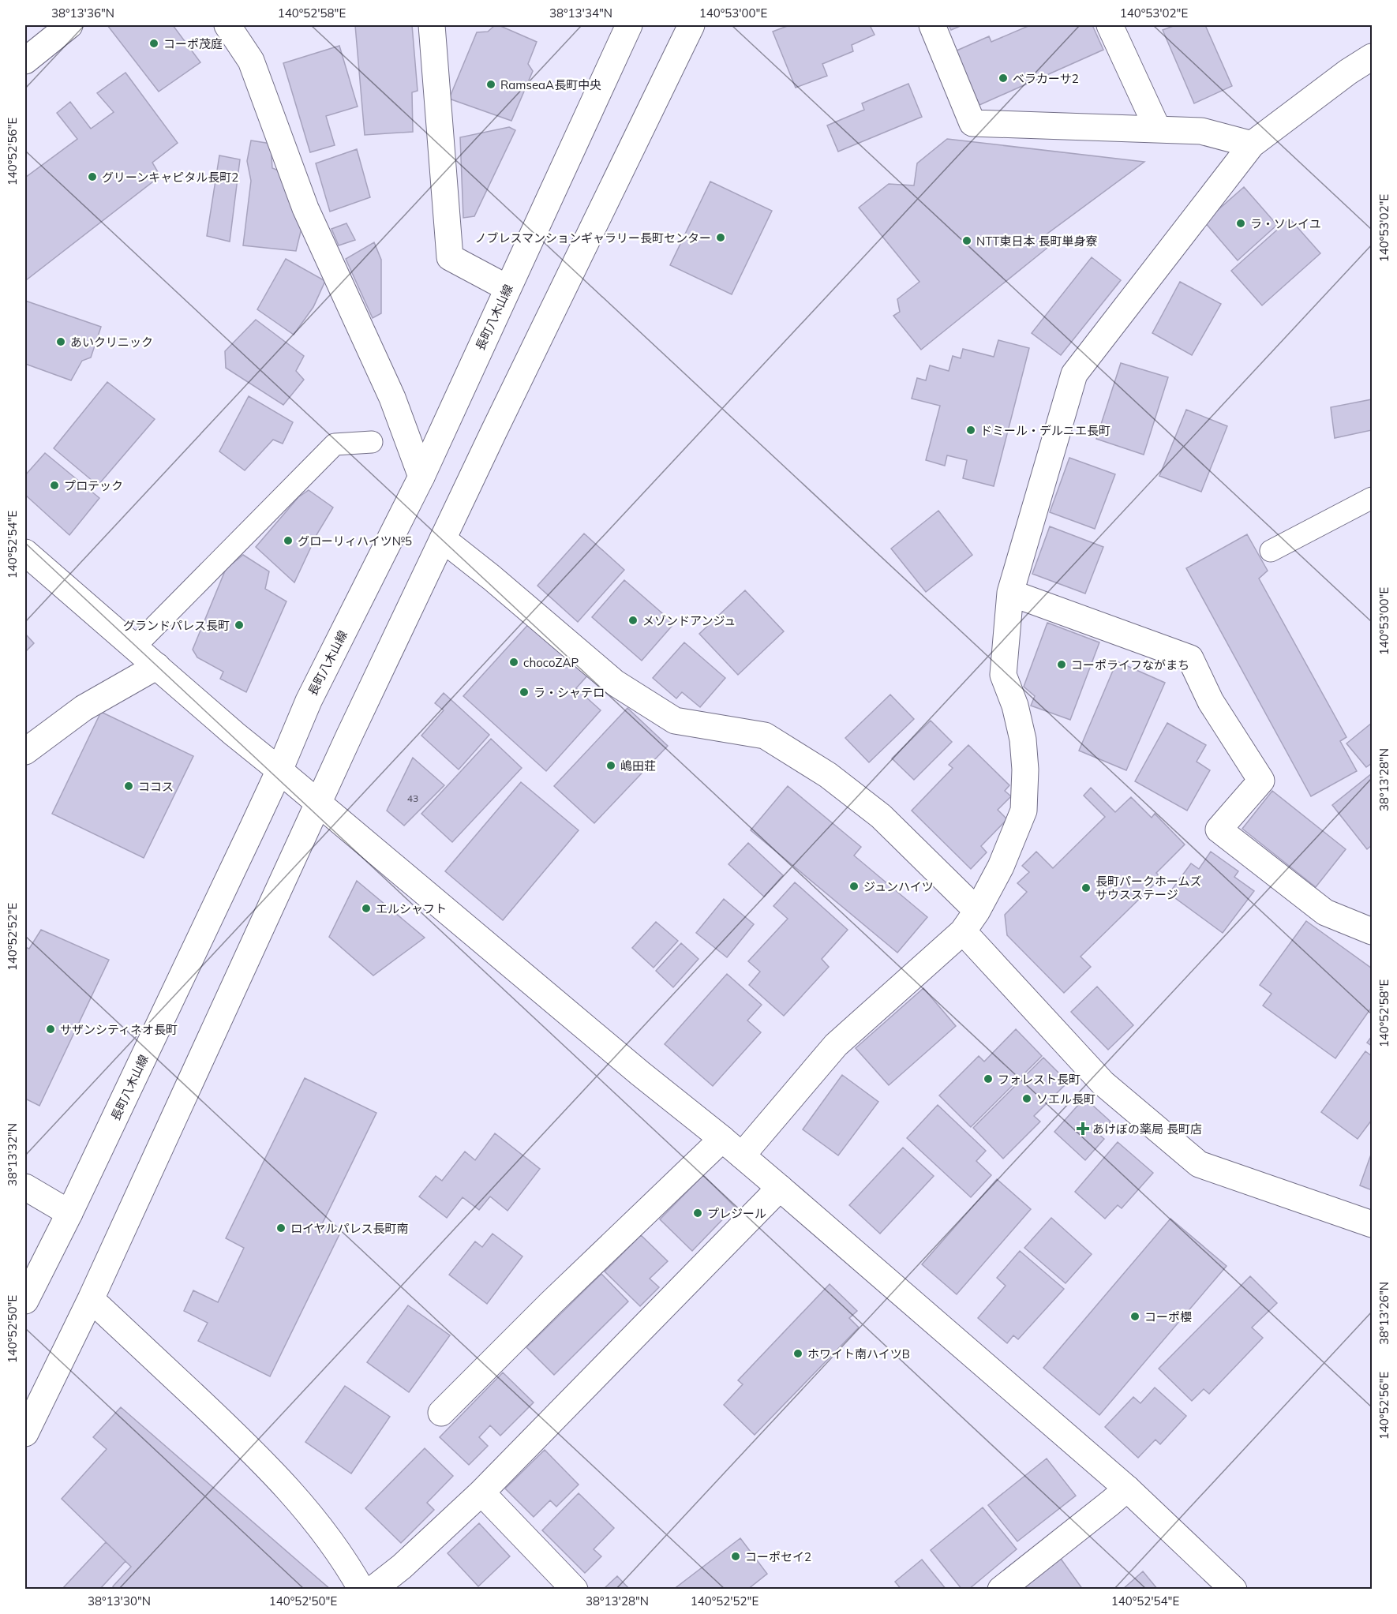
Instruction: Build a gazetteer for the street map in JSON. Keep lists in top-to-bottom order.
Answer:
{
  "streets": {
    "street": ["長町八木山線"]
  },
  "places": {
    "other": [
      "コーポ茂庭",
      "ベラカーサ2",
      "RamseaA長町中央",
      "グリーンキャピタル長町2",
      "ラ・ソレイユ",
      "ノブレスマンションギャラリー長町センター",
      "NTT東日本 長町単身寮",
      "あいクリニック",
      "ドミール・デルニエ長町",
      "プロテック",
      "グローリィハイツ№5",
      "メゾンドアンジュ",
      "グランドパレス長町",
      "chocoZAP",
      "コーポライフながまち",
      "ラ・シャテロ",
      "嶋田荘",
      "ココス",
      "ジュンハイツ",
      "長町パークホームズ サウスステージ",
      "エルシャフト",
      "サザンシティネオ長町",
      "フォレスト長町",
      "ソエル長町",
      "プレジール",
      "ロイヤルパレス長町南",
      "コーポ櫻",
      "ホワイト南ハイツB",
      "コーポセイ2"
    ],
    "health": ["あけぼの薬局 長町店"]
  },
  "house_numbers": ["43"],
  "coordinates": [
    "38°13'36\"N",
    "140°52'58\"E",
    "38°13'34\"N",
    "140°53'00\"E",
    "140°53'02\"E",
    "140°52'56\"E",
    "140°52'54\"E",
    "38°13'28\"N",
    "140°52'52\"E",
    "38°13'32\"N",
    "38°13'26\"N",
    "140°52'50\"E",
    "38°13'30\"N"
  ]
}
